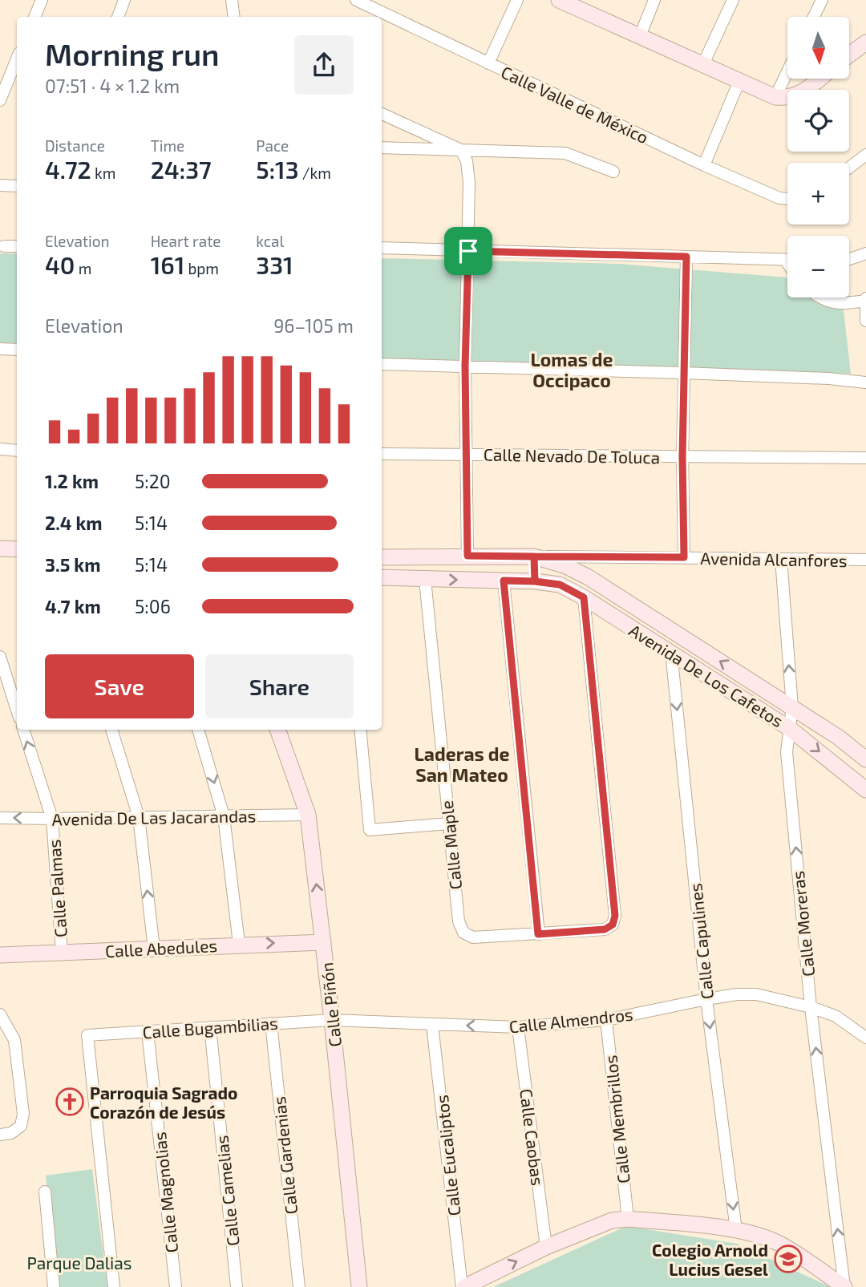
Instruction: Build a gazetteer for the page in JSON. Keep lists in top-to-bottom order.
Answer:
{
  "streets": {
    "street": [
      "Calle Valle de México",
      "Calle Nevado De Toluca",
      "Avenida Alcanfores",
      "Avenida De Los Cafetos",
      "Avenida De Las Jacarandas",
      "Calle Maple",
      "Calle Palmas",
      "Calle Moreras",
      "Calle Capulines",
      "Calle Abedules",
      "Calle Piñón",
      "Calle Almendros",
      "Calle Bugambilias",
      "Calle Membrillos",
      "Calle Caobas",
      "Calle Gardenias",
      "Calle Eucaliptos",
      "Calle Camelias",
      "Calle Magnolias"
    ]
  },
  "crossings": [
    ["Avenida Alcanfores", "Avenida De Los Cafetos"],
    ["Avenida Alcanfores", "Calle Moreras"],
    ["Avenida De Los Cafetos", "Calle Moreras"],
    ["Avenida De Los Cafetos", "Calle Capulines"],
    ["Avenida De Las Jacarandas", "Calle Palmas"],
    ["Avenida De Las Jacarandas", "Calle Piñón"],
    ["Calle Palmas", "Calle Abedules"],
    ["Calle Moreras", "Calle Almendros"],
    ["Calle Capulines", "Calle Almendros"],
    ["Calle Abedules", "Calle Piñón"],
    ["Calle Piñón", "Calle Almendros"],
    ["Calle Piñón", "Calle Bugambilias"],
    ["Calle Almendros", "Calle Bugambilias"],
    ["Calle Almendros", "Calle Membrillos"],
    ["Calle Almendros", "Calle Caobas"],
    ["Calle Almendros", "Calle Eucaliptos"],
    ["Calle Bugambilias", "Calle Gardenias"],
    ["Calle Bugambilias", "Calle Camelias"],
    ["Calle Bugambilias", "Calle Magnolias"]
  ],
  "one_way": ["Calle Moreras", "Calle Capulines"],
  "districts": ["Lomas de Occipaco", "Laderas de San Mateo"],
  "parks": ["Parque Dalias"],
  "places": {
    "church": ["Parroquia Sagrado Corazón de Jesús"],
    "school or university": ["Colegio Arnold Lucius Gesel"]
  },
  "north": "bottom",
  "page": {
    "map_buttons": ["+", "−"],
    "heading": ["Morning run", "07:51 · 4 × 1.2 km"],
    "stats": [
      ["Distance", "4.72 km"],
      ["Time", "24:37"],
      ["Pace", "5:13 /km"],
      ["Elevation", "40 m"],
      ["Heart rate", "161 bpm"],
      ["kcal", "331"]
    ],
    "chart": ["Elevation", "96–105 m"],
    "list": [
      {
        "name": "1.2 km",
        "note": "5:20"
      },
      {
        "name": "2.4 km",
        "note": "5:14"
      },
      {
        "name": "3.5 km",
        "note": "5:14"
      },
      {
        "name": "4.7 km",
        "note": "5:06"
      }
    ],
    "buttons": ["Save", "Share"]
  }
}
